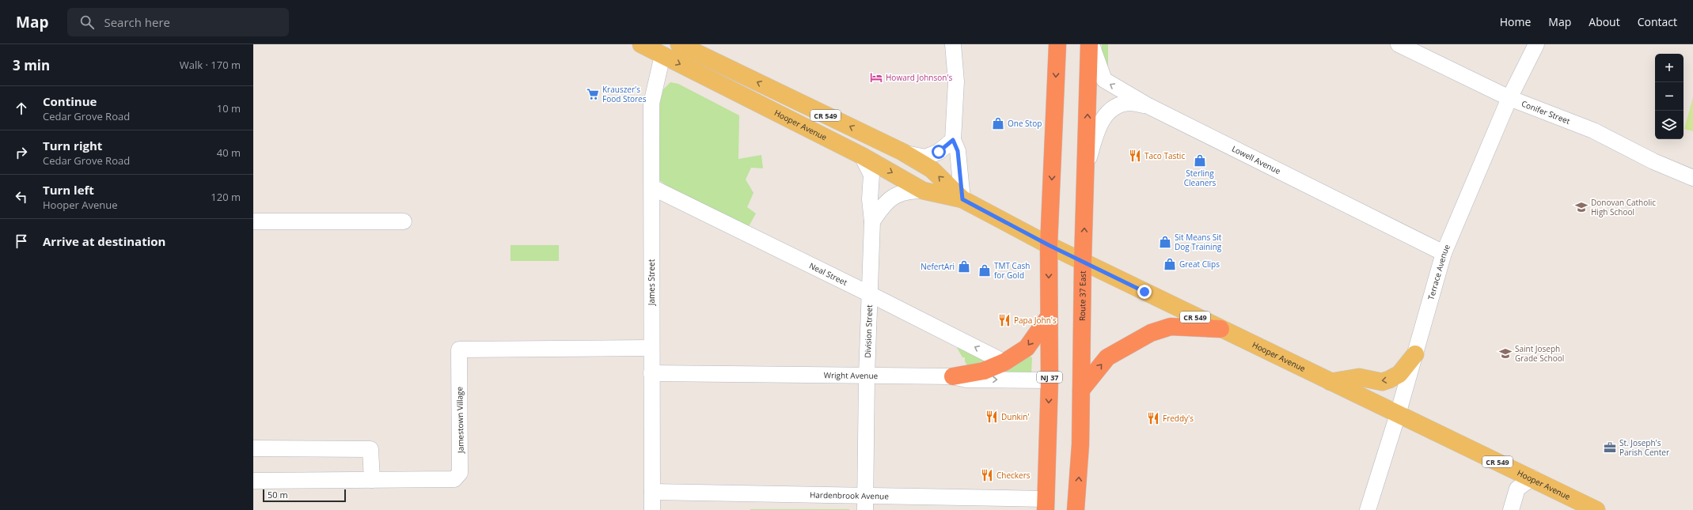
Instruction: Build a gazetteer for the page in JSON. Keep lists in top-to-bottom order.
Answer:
{
  "streets": {
    "highway": ["Route 37 East", "NJ 37"],
    "main road": ["CR 549", "Hooper Avenue"],
    "street": [
      "Conifer Street",
      "Lowell Avenue",
      "Terrace Avenue",
      "Neal Street",
      "James Street",
      "Division Street",
      "Wright Avenue",
      "Jamestown Village",
      "Hardenbrook Avenue"
    ]
  },
  "crossings": [
    ["Conifer Street", "Terrace Avenue"],
    ["Hooper Avenue", "Terrace Avenue"],
    ["Hooper Avenue", "James Street"],
    ["Hooper Avenue", "Route 37 East"],
    ["Hooper Avenue", "Division Street"],
    ["Hooper Avenue", "NJ 37"],
    ["Lowell Avenue", "Terrace Avenue"],
    ["Lowell Avenue", "Route 37 East"],
    ["Neal Street", "James Street"],
    ["Neal Street", "Division Street"],
    ["James Street", "Wright Avenue"],
    ["James Street", "Jamestown Village"],
    ["James Street", "Hardenbrook Avenue"],
    ["Division Street", "Wright Avenue"],
    ["Division Street", "Hardenbrook Avenue"],
    ["Wright Avenue", "NJ 37"],
    ["NJ 37", "Hardenbrook Avenue"]
  ],
  "one_way": ["Neal Street"],
  "places": {
    "hotel": ["Howard Johnson's"],
    "supermarket": ["Krauszer's Food Stores"],
    "shop": [
      "One Stop",
      "Sterling Cleaners",
      "Sit Means Sit Dog Training",
      "Great Clips",
      "NefertAri",
      "TMT Cash for Gold"
    ],
    "restaurant": [
      "Taco Tastic",
      "Papa John's",
      "Dunkin'",
      "Freddy's",
      "Checkers"
    ],
    "school or university": ["Donovan Catholic High School", "Saint Joseph Grade School"],
    "office": ["St. Joseph's Parish Center"]
  },
  "scale_bar": "50 m",
  "page": {
    "header": "Map",
    "search": "Search here",
    "nav": [
      "Home",
      "Map",
      "About",
      "Contact"
    ],
    "heading": ["3 min", "Walk · 170 m"],
    "map_buttons": ["+", "−"],
    "list": [
      ["Continue", "Cedar Grove Road", "10 m"],
      ["Turn right", "Cedar Grove Road", "40 m"],
      ["Turn left", "Hooper Avenue", "120 m"],
      "Arrive at destination"
    ],
    "scale": "50 m"
  }
}
